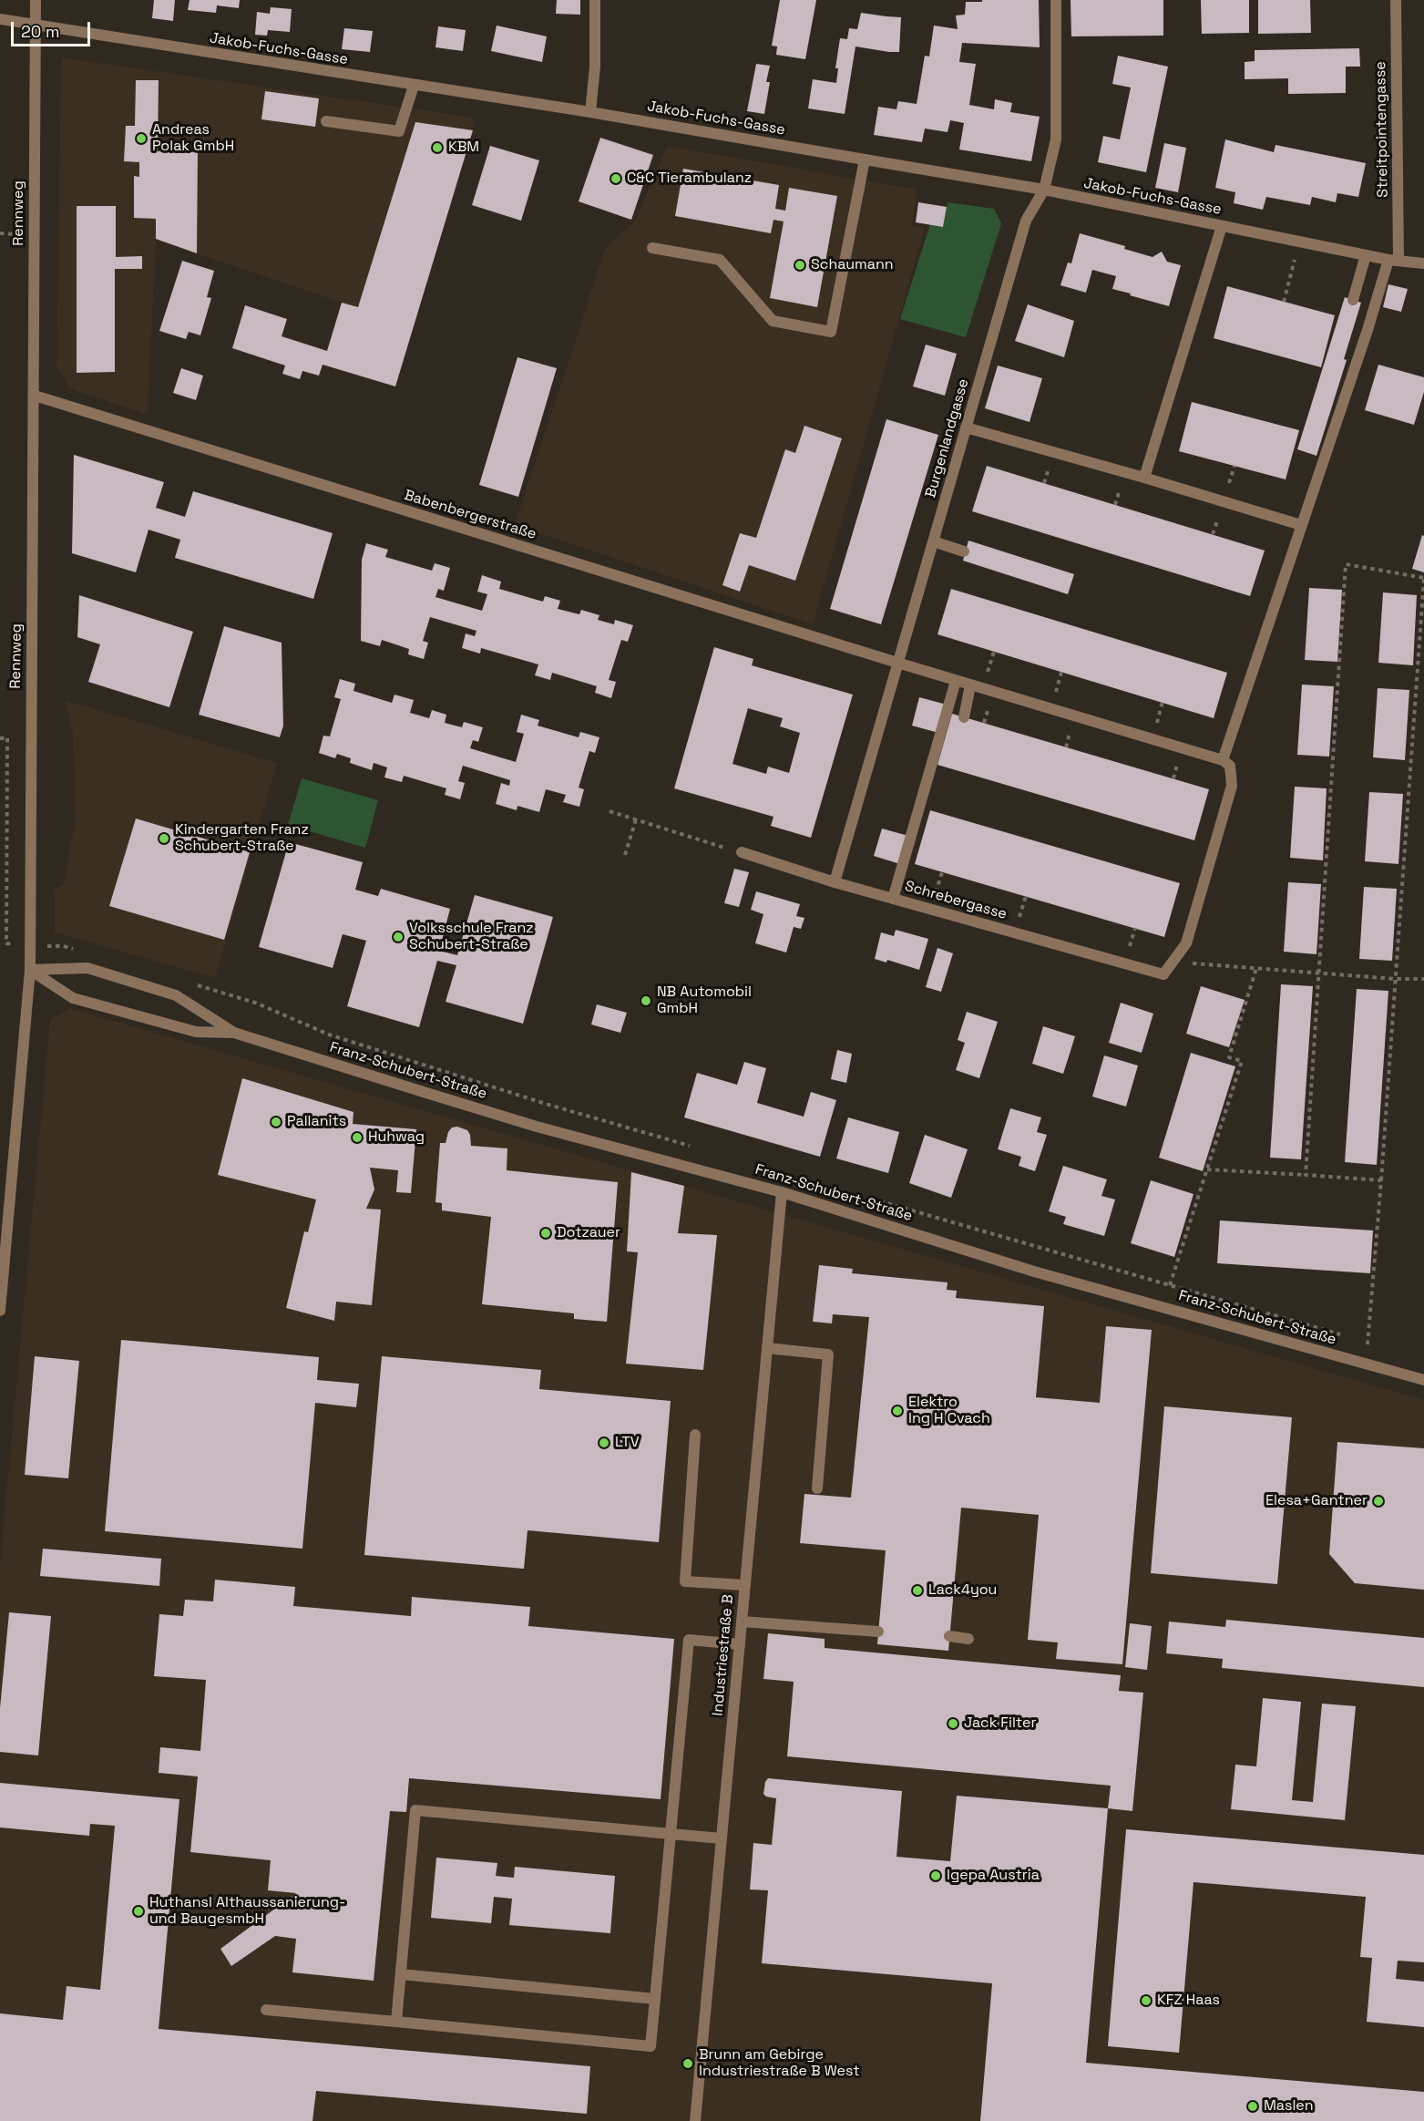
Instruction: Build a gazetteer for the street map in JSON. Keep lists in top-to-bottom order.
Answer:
{
  "streets": {
    "street": [
      "Jakob-Fuchs-Gasse",
      "Streitpointengasse",
      "Rennweg",
      "Burgenlandgasse",
      "Babenbergerstraße",
      "Schrebergasse",
      "Franz-Schubert-Straße",
      "Industriestraße B"
    ]
  },
  "crossings": [
    ["Jakob-Fuchs-Gasse", "Streitpointengasse"],
    ["Jakob-Fuchs-Gasse", "Rennweg"],
    ["Jakob-Fuchs-Gasse", "Burgenlandgasse"],
    ["Streitpointengasse", "Babenbergerstraße"],
    ["Rennweg", "Babenbergerstraße"],
    ["Rennweg", "Franz-Schubert-Straße"],
    ["Burgenlandgasse", "Babenbergerstraße"],
    ["Burgenlandgasse", "Schrebergasse"],
    ["Franz-Schubert-Straße", "Industriestraße B"]
  ],
  "places": [
    "Andreas Polak GmbH",
    "KBM",
    "C&C Tierambulanz",
    "Schaumann",
    "Kindergarten Franz Schubert-Straße",
    "Volksschule Franz Schubert-Straße",
    "NB Automobil GmbH",
    "Pallanits",
    "Huhwag",
    "Dotzauer",
    "Elektro Ing H Cvach",
    "LTV",
    "Elesa+Gantner",
    "Lack4you",
    "Jack Filter",
    "Igepa Austria",
    "Huthansl Althaussanierung- und BaugesmbH",
    "KFZ Haas",
    "Brunn am Gebirge Industriestraße B West",
    "Maslen"
  ],
  "scale_bar": "20 m"
}
